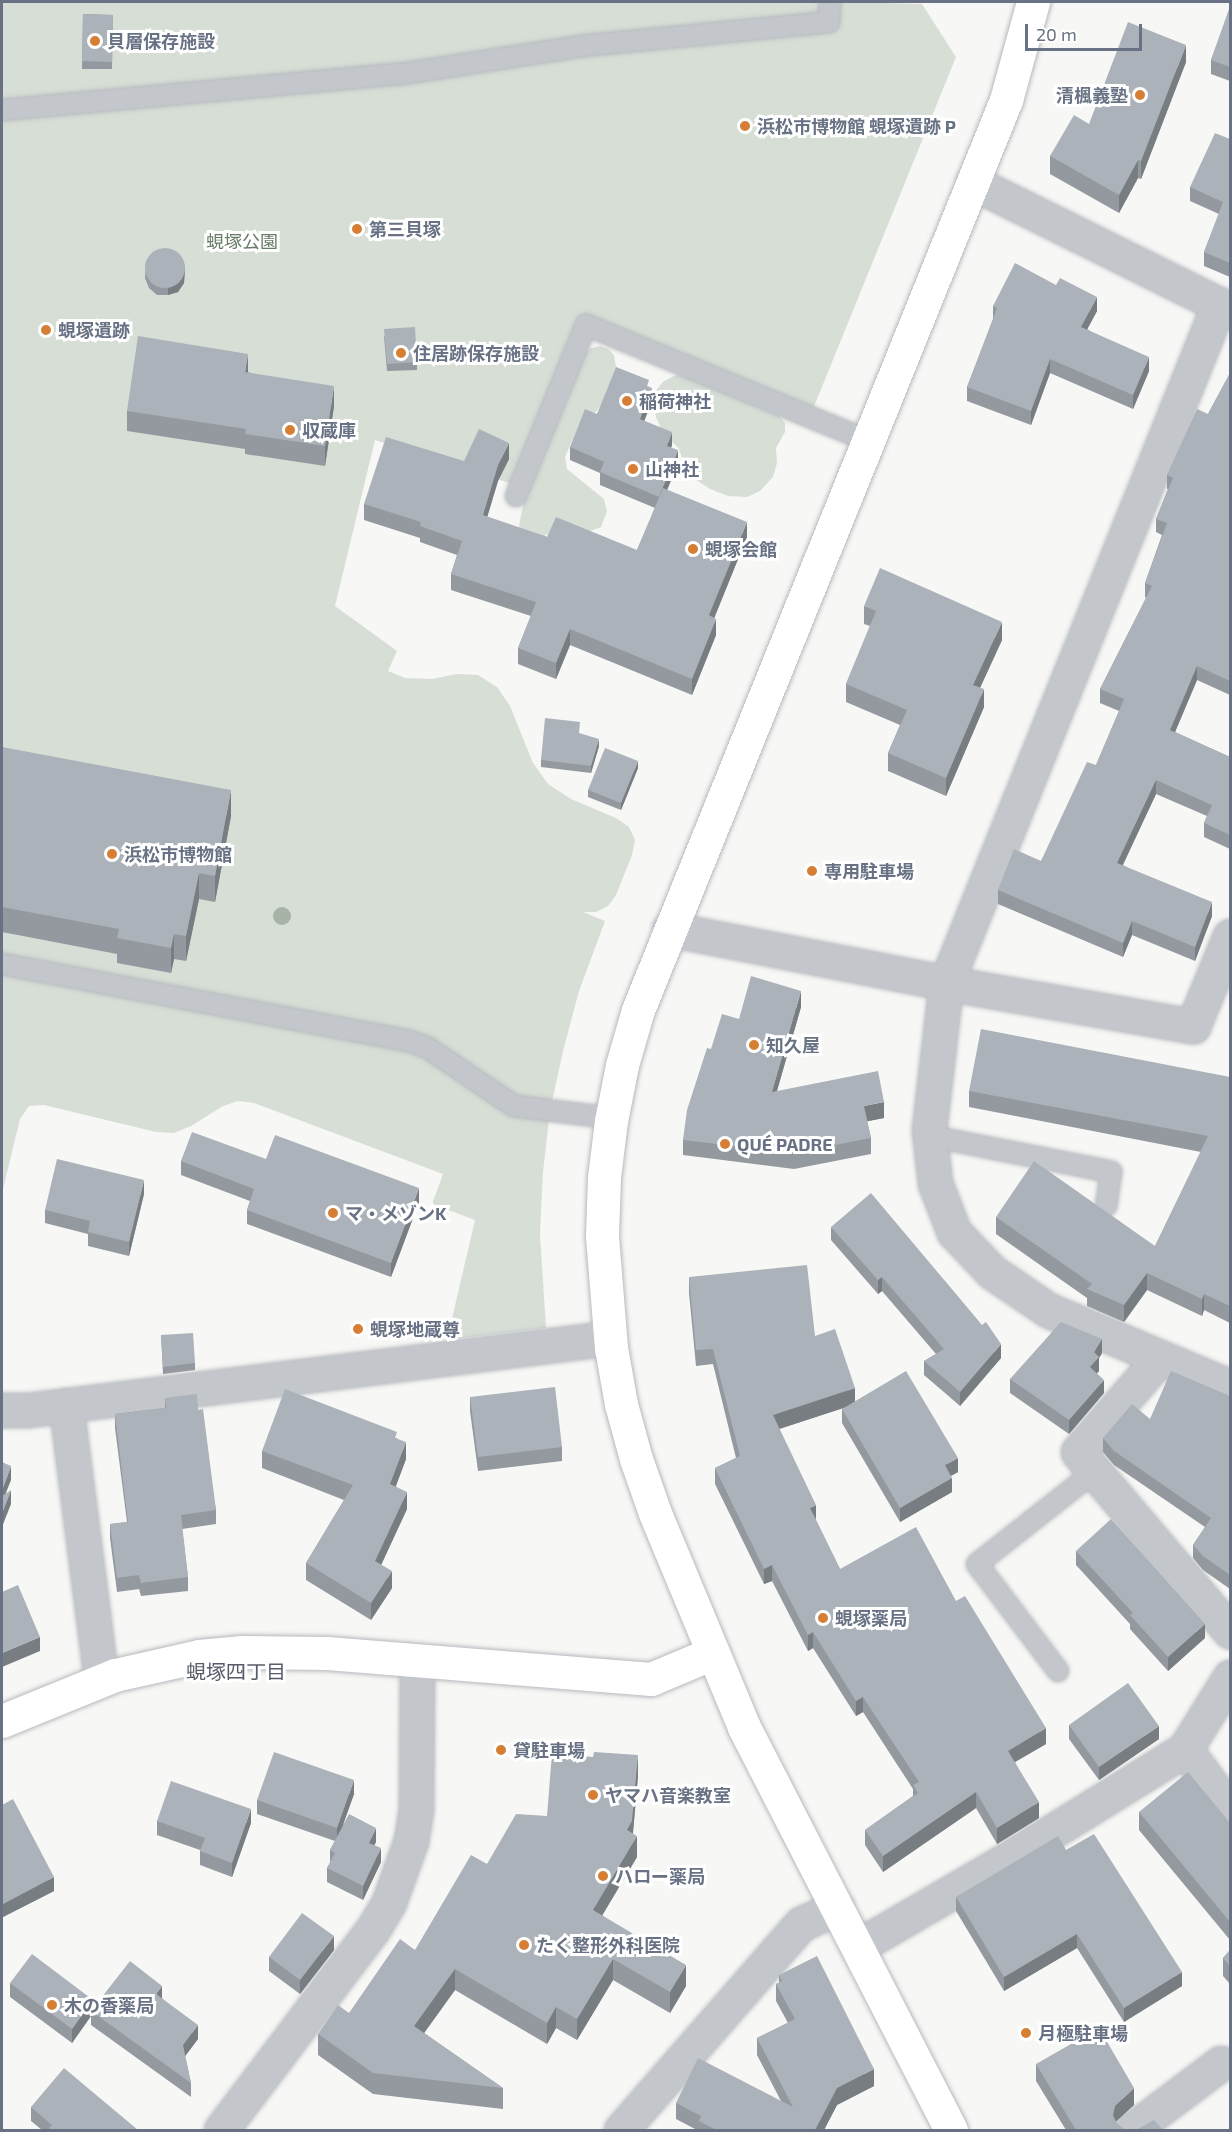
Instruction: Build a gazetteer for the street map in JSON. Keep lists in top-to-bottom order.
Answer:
{
  "districts": ["蜆塚四丁目"],
  "parks": ["蜆塚公園"],
  "places": [
    "貝層保存施設",
    "清楓義塾",
    "浜松市博物館 蜆塚遺跡 P",
    "第三貝塚",
    "蜆塚遺跡",
    "住居跡保存施設",
    "稲荷神社",
    "収蔵庫",
    "山神社",
    "蜆塚会館",
    "浜松市博物館",
    "専用駐車場",
    "知久屋",
    "QUÉ PADRE",
    "マ・メゾンK",
    "蜆塚地蔵尊",
    "蜆塚薬局",
    "貸駐車場",
    "ヤマハ音楽教室",
    "ハロー薬局",
    "たく整形外科医院",
    "木の香薬局",
    "月極駐車場"
  ],
  "scale_bar": "20 m"
}
